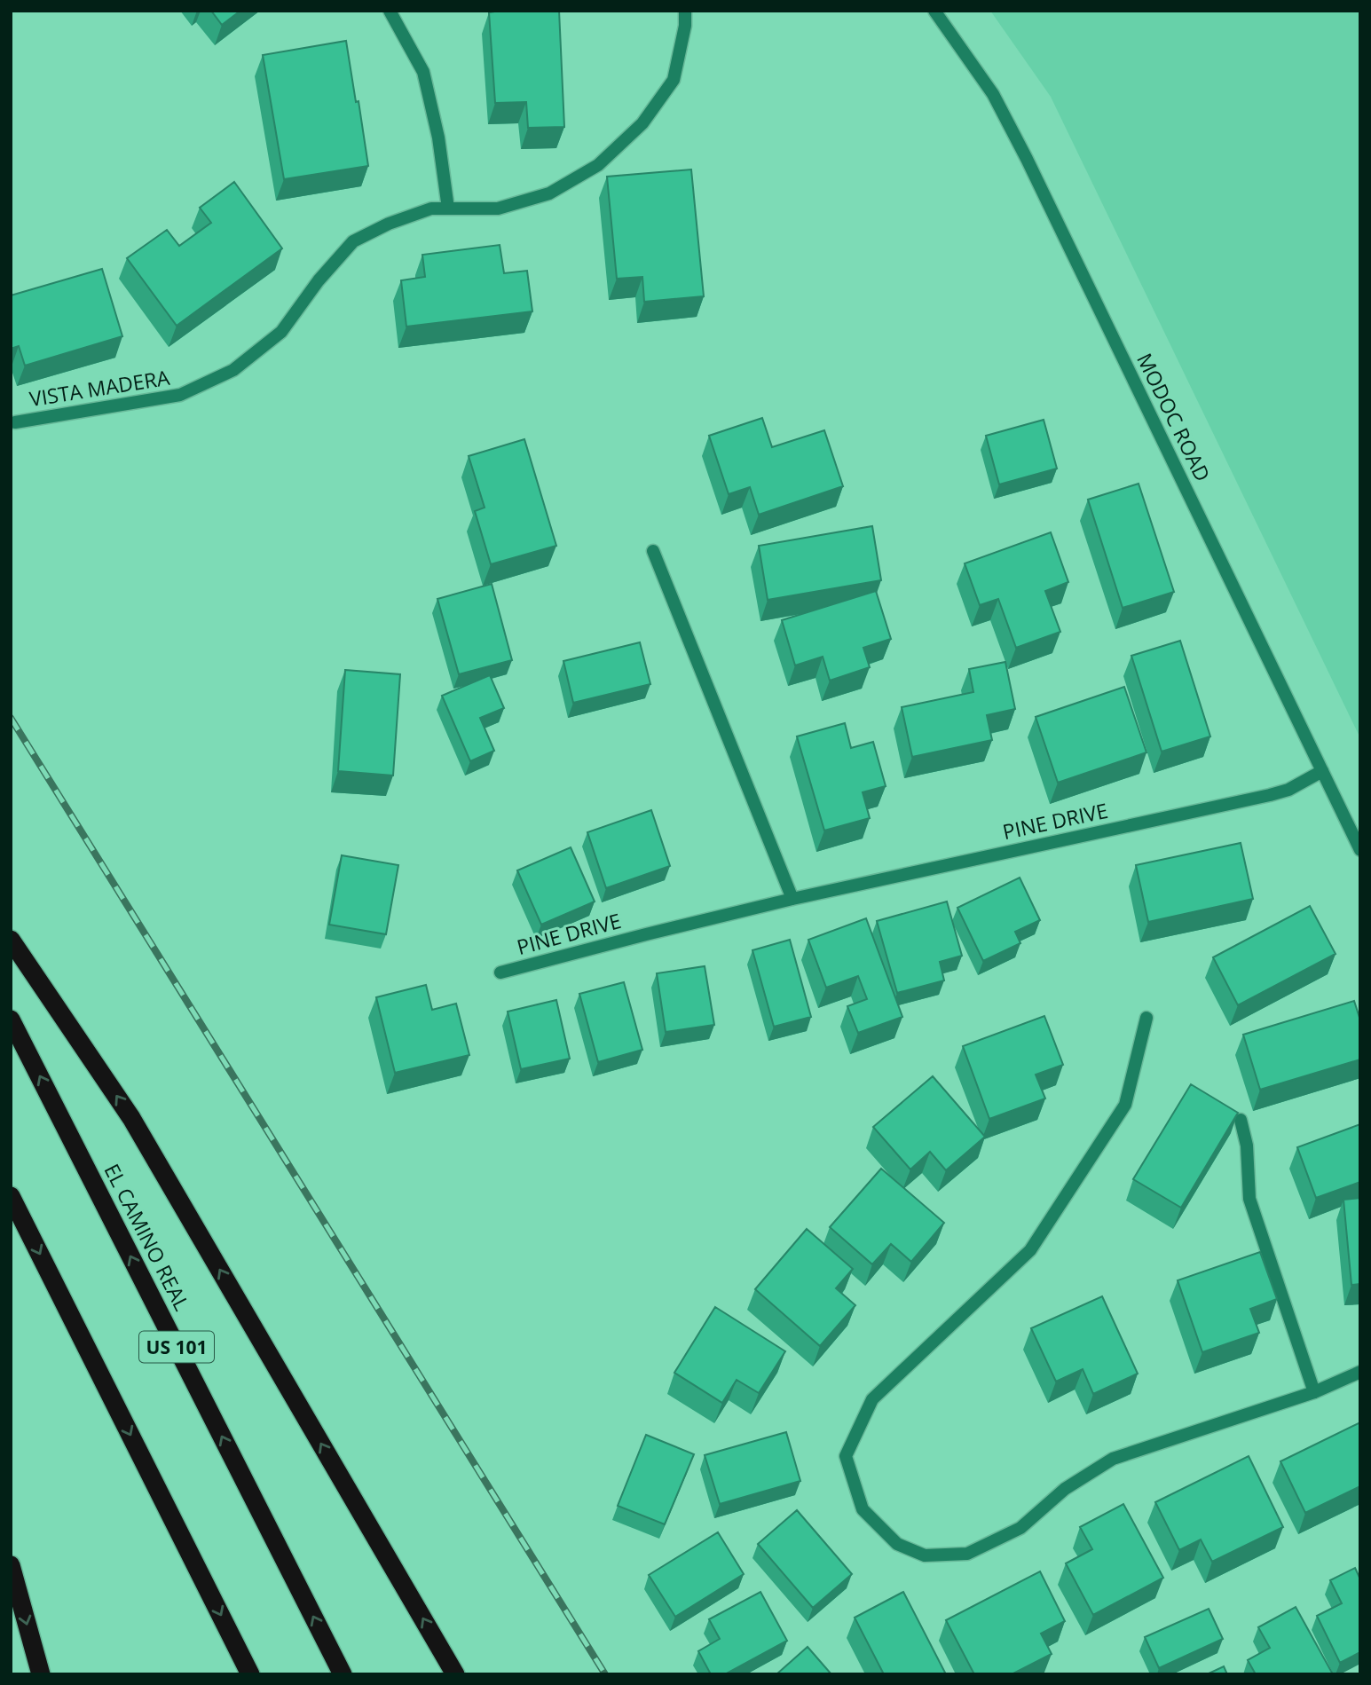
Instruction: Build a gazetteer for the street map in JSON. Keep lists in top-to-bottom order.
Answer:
{
  "streets": {
    "highway": ["EL CAMINO REAL", "US 101"],
    "street": ["VISTA MADERA", "MODOC ROAD", "PINE DRIVE"]
  },
  "crossings": [
    ["MODOC ROAD", "PINE DRIVE"]
  ]
}
